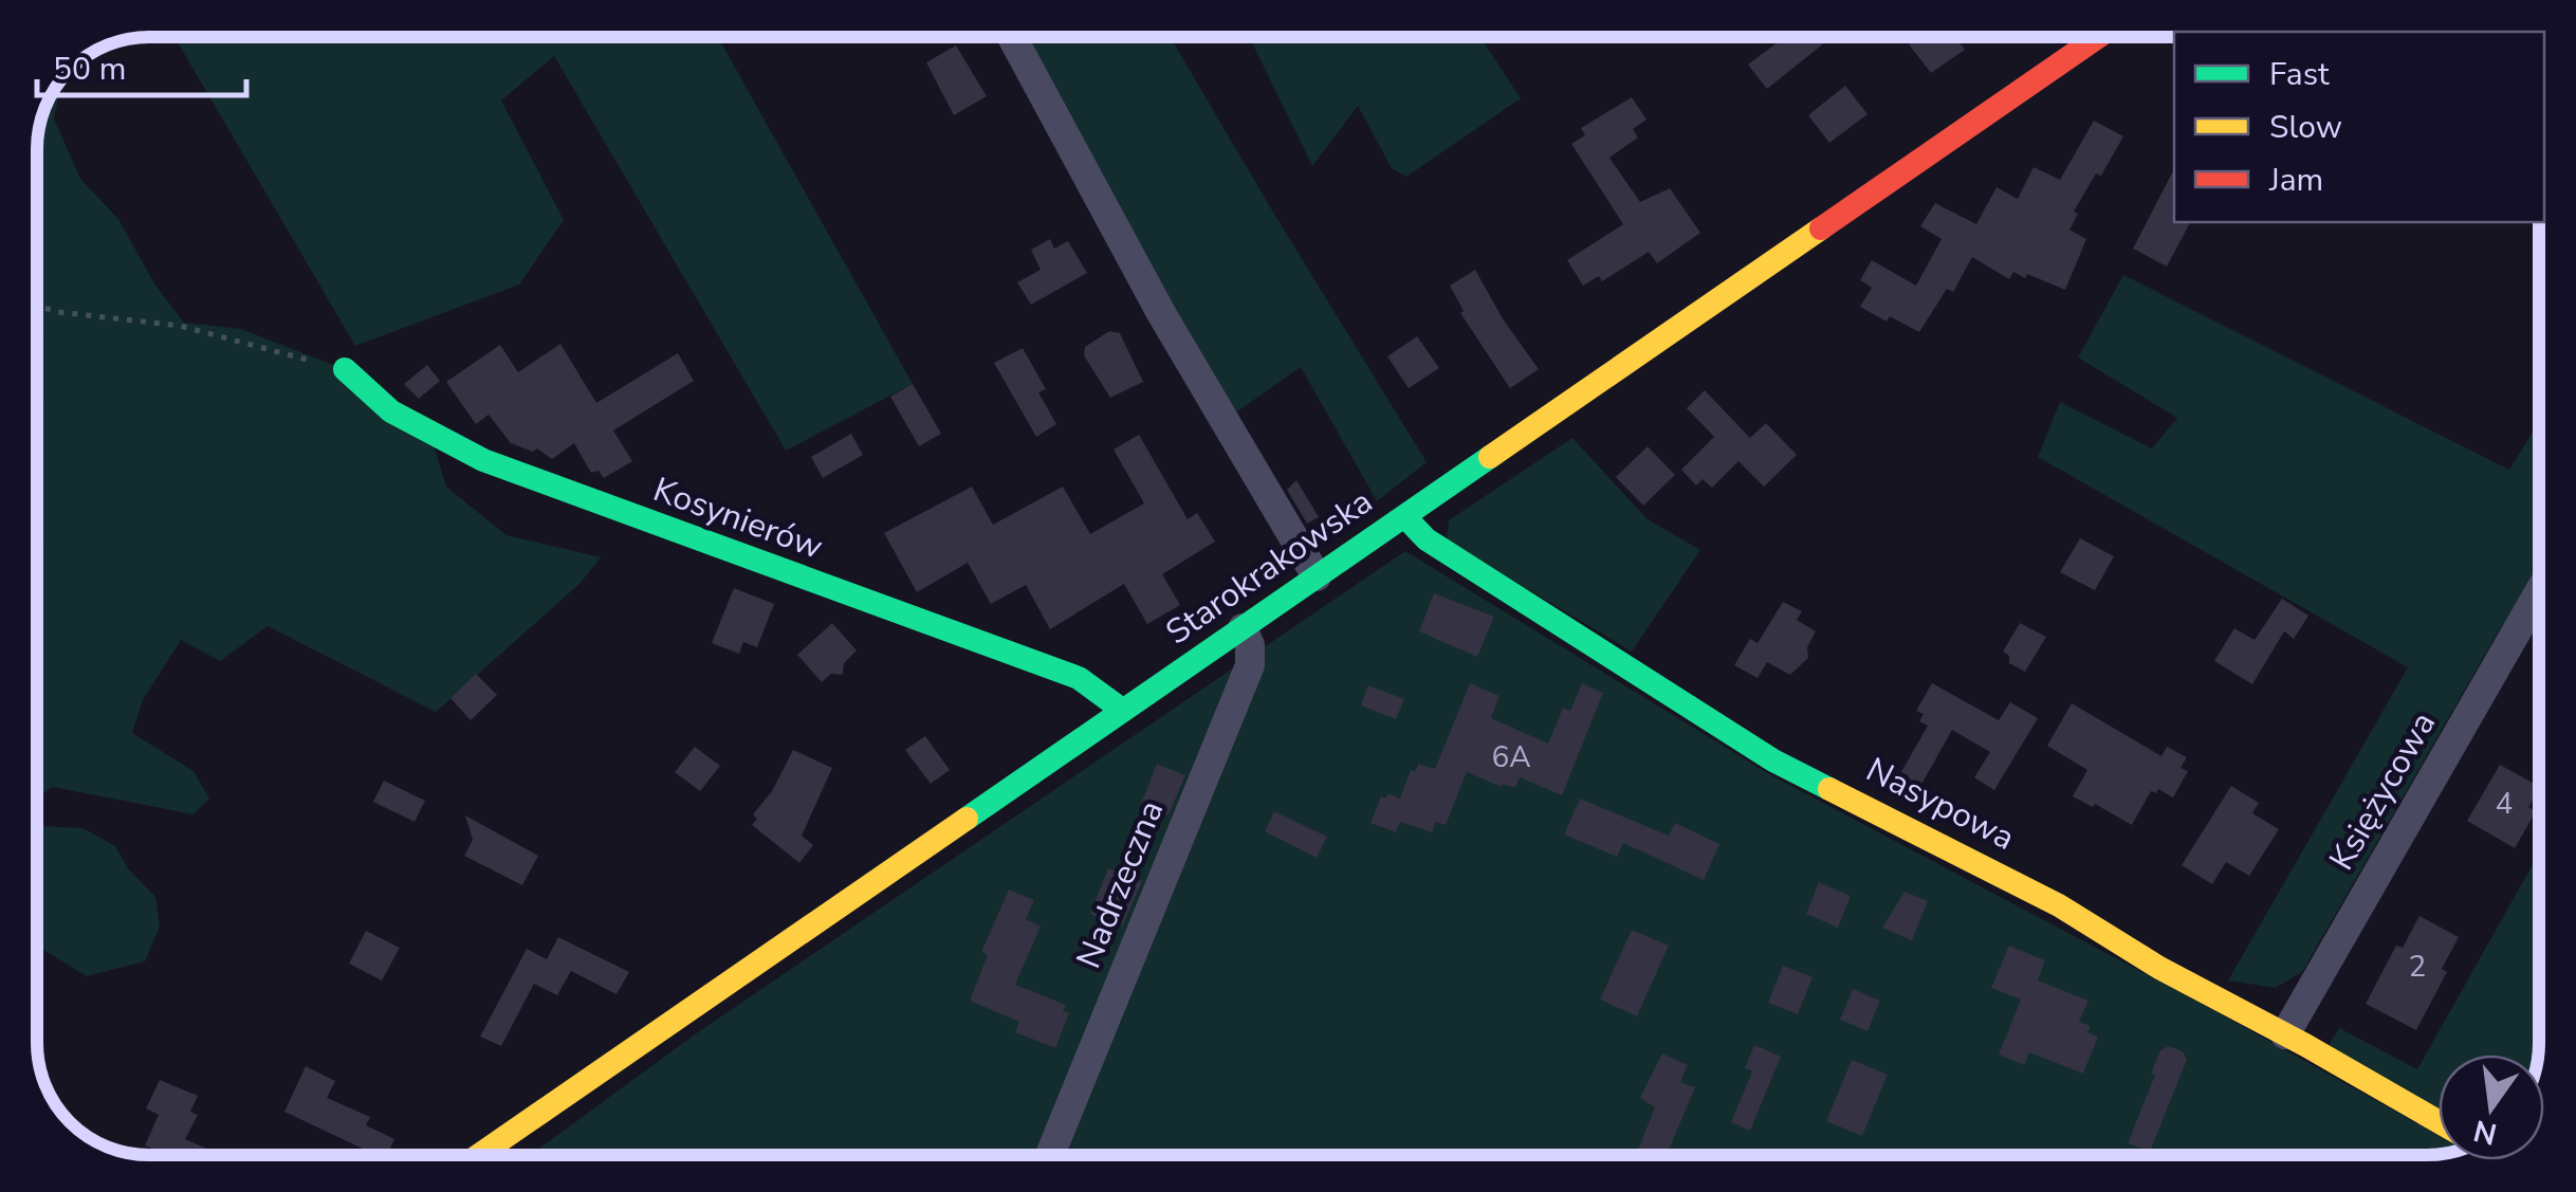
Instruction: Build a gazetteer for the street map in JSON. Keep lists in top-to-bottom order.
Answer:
{
  "streets": {
    "street": [
      "Kosynierów",
      "Starokrakowska",
      "Księżycowa",
      "Nasypowa",
      "Nadrzeczna"
    ]
  },
  "crossings": [
    ["Kosynierów", "Starokrakowska"],
    ["Starokrakowska", "Nasypowa"],
    ["Starokrakowska", "Nadrzeczna"],
    ["Księżycowa", "Nasypowa"]
  ],
  "house_numbers": ["6A", "4", "2"],
  "legend": ["Fast", "Slow", "Jam"],
  "scale_bar": "50 m",
  "north": "bottom"
}
